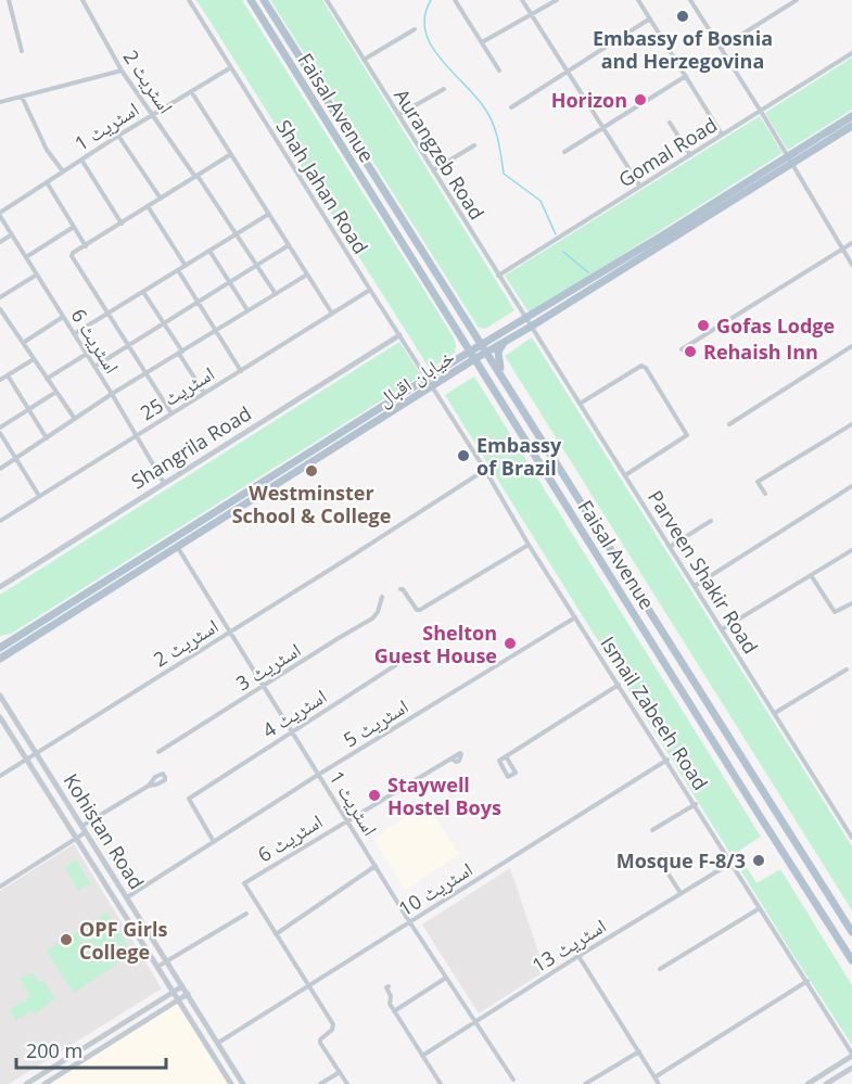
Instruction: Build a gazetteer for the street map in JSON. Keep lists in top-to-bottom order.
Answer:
{
  "streets": {
    "main road": ["Faisal Avenue", "خیابان اقبال"],
    "street": [
      "اسٹریٹ 2",
      "اسٹریٹ 1",
      "Gomal Road",
      "Aurangzeb Road",
      "Shah Jahan Road",
      "اسٹریٹ 6",
      "اسٹریٹ 25",
      "Shangrila Road",
      "Parveen Shakir Road",
      "اسٹریٹ 3",
      "اسٹریٹ 4",
      "Ismail Zabeeh Road",
      "اسٹریٹ 5",
      "Kohistan Road",
      "اسٹریٹ 10",
      "اسٹریٹ 13"
    ]
  },
  "crossings": [
    ["اسٹریٹ 2", "اسٹریٹ 1"],
    ["اسٹریٹ 2", "Ismail Zabeeh Road"],
    ["اسٹریٹ 2", "Kohistan Road"],
    ["Faisal Avenue", "خیابان اقبال"],
    ["اسٹریٹ 1", "Shah Jahan Road"],
    ["اسٹریٹ 1", "اسٹریٹ 6"],
    ["اسٹریٹ 1", "خیابان اقبال"],
    ["اسٹریٹ 1", "اسٹریٹ 3"],
    ["اسٹریٹ 1", "اسٹریٹ 4"],
    ["اسٹریٹ 1", "اسٹریٹ 5"],
    ["اسٹریٹ 1", "اسٹریٹ 10"],
    ["اسٹریٹ 1", "اسٹریٹ 13"],
    ["Gomal Road", "Aurangzeb Road"],
    ["Aurangzeb Road", "خیابان اقبال"],
    ["Aurangzeb Road", "Parveen Shakir Road"],
    ["Shah Jahan Road", "خیابان اقبال"],
    ["Shah Jahan Road", "اسٹریٹ 25"],
    ["Shah Jahan Road", "Shangrila Road"],
    ["Shah Jahan Road", "Ismail Zabeeh Road"],
    ["اسٹریٹ 6", "اسٹریٹ 25"],
    ["اسٹریٹ 6", "Shangrila Road"],
    ["خیابان اقبال", "Parveen Shakir Road"],
    ["خیابان اقبال", "Ismail Zabeeh Road"],
    ["اسٹریٹ 4", "اسٹریٹ 5"],
    ["Ismail Zabeeh Road", "اسٹریٹ 5"],
    ["Ismail Zabeeh Road", "اسٹریٹ 10"],
    ["Ismail Zabeeh Road", "اسٹریٹ 13"],
    ["اسٹریٹ 5", "Kohistan Road"],
    ["Kohistan Road", "اسٹریٹ 10"]
  ],
  "places": [
    "Embassy of Bosnia and Herzegovina",
    "Horizon",
    "Gofas Lodge",
    "Rehaish Inn",
    "Embassy of Brazil",
    "Westminster School & College",
    "Shelton Guest House",
    "Staywell Hostel Boys",
    "Mosque F-8/3",
    "OPF Girls College"
  ],
  "scale_bar": "200 m"
}
